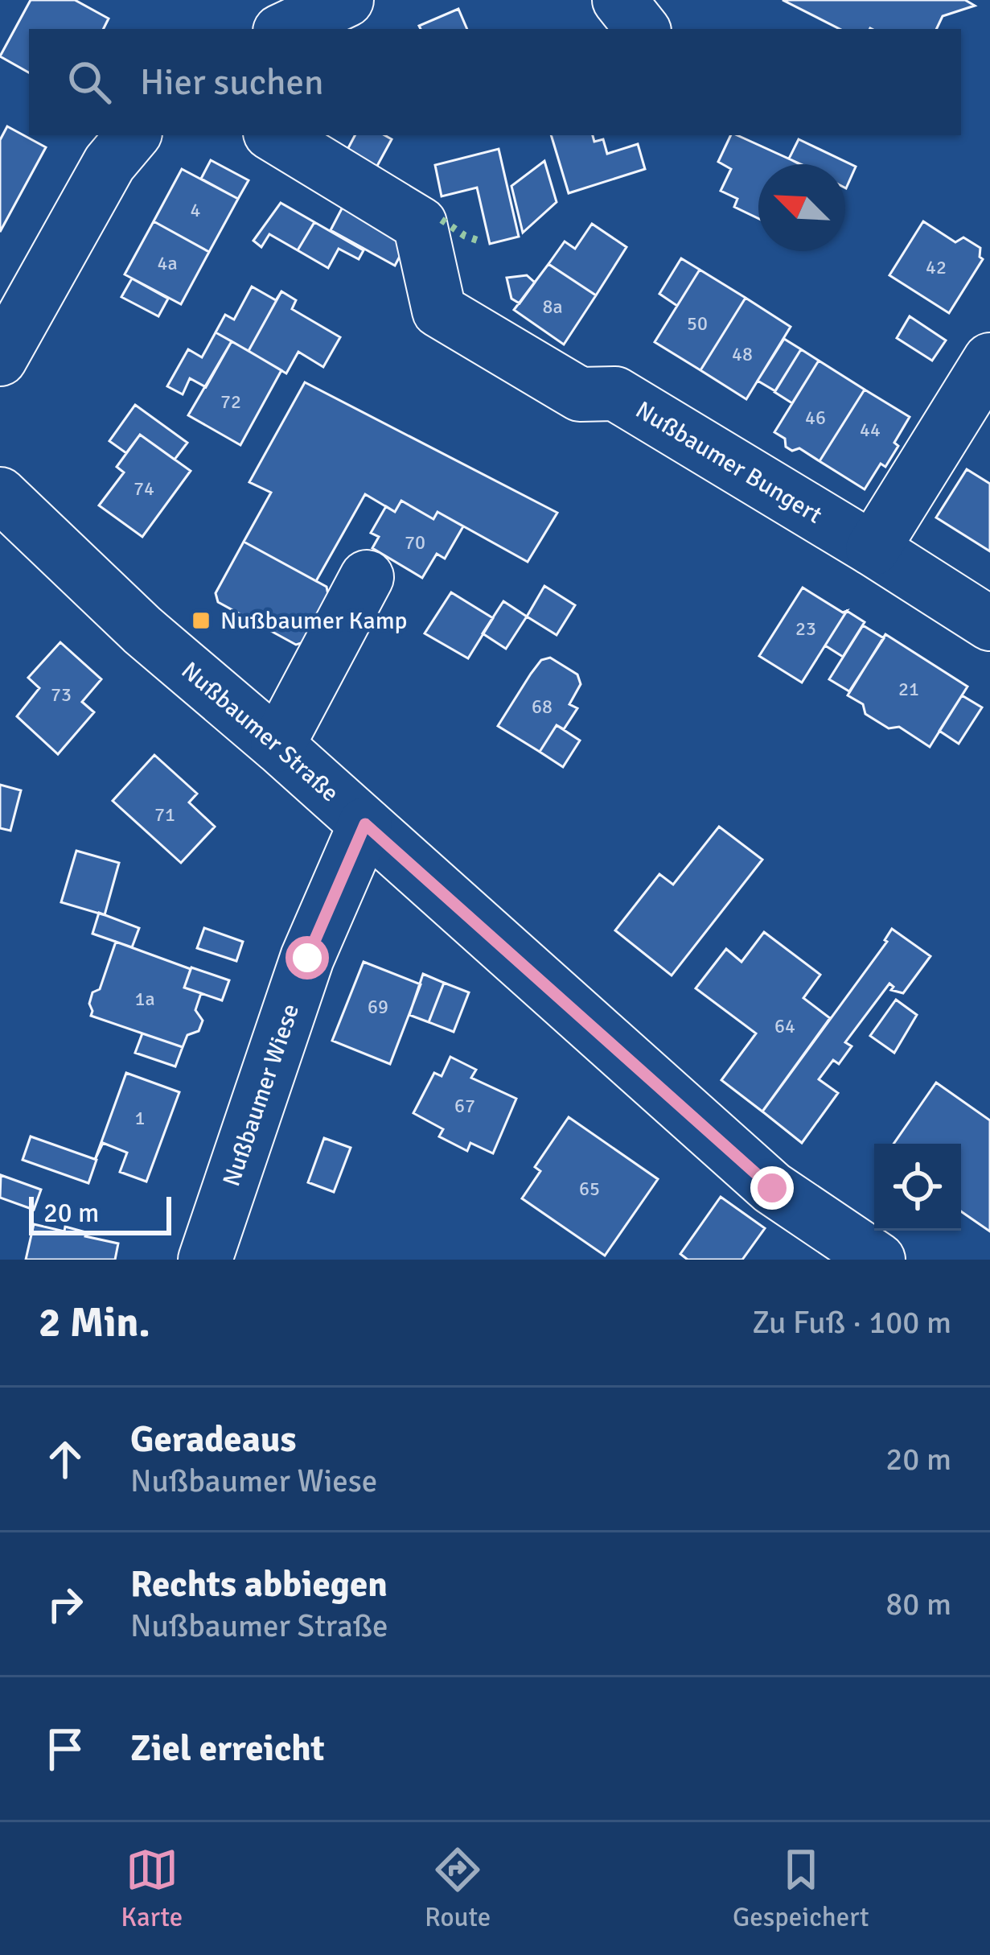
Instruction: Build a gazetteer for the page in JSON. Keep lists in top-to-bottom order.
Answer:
{
  "streets": {
    "street": ["Nußbaumer Bungert", "Nußbaumer Straße", "Nußbaumer Wiese"]
  },
  "crossings": [
    ["Nußbaumer Straße", "Nußbaumer Wiese"]
  ],
  "places": {
    "transit": ["Nußbaumer Kamp"]
  },
  "house_numbers": [
    "4",
    "4a",
    "42",
    "8a",
    "50",
    "48",
    "72",
    "46",
    "44",
    "74",
    "70",
    "23",
    "21",
    "73",
    "68",
    "71",
    "1a",
    "69",
    "64",
    "67",
    "1",
    "65"
  ],
  "scale_bar": "20 m",
  "north": "top left",
  "page": {
    "search": "Hier suchen",
    "scale": "20 m",
    "heading": ["2 Min.", "Zu Fuß · 100 m"],
    "list": [
      ["Geradeaus", "Nußbaumer Wiese", "20 m"],
      ["Rechts abbiegen", "Nußbaumer Straße", "80 m"],
      "Ziel erreicht"
    ],
    "nav": ["Karte", "Route", "Gespeichert"]
  }
}
